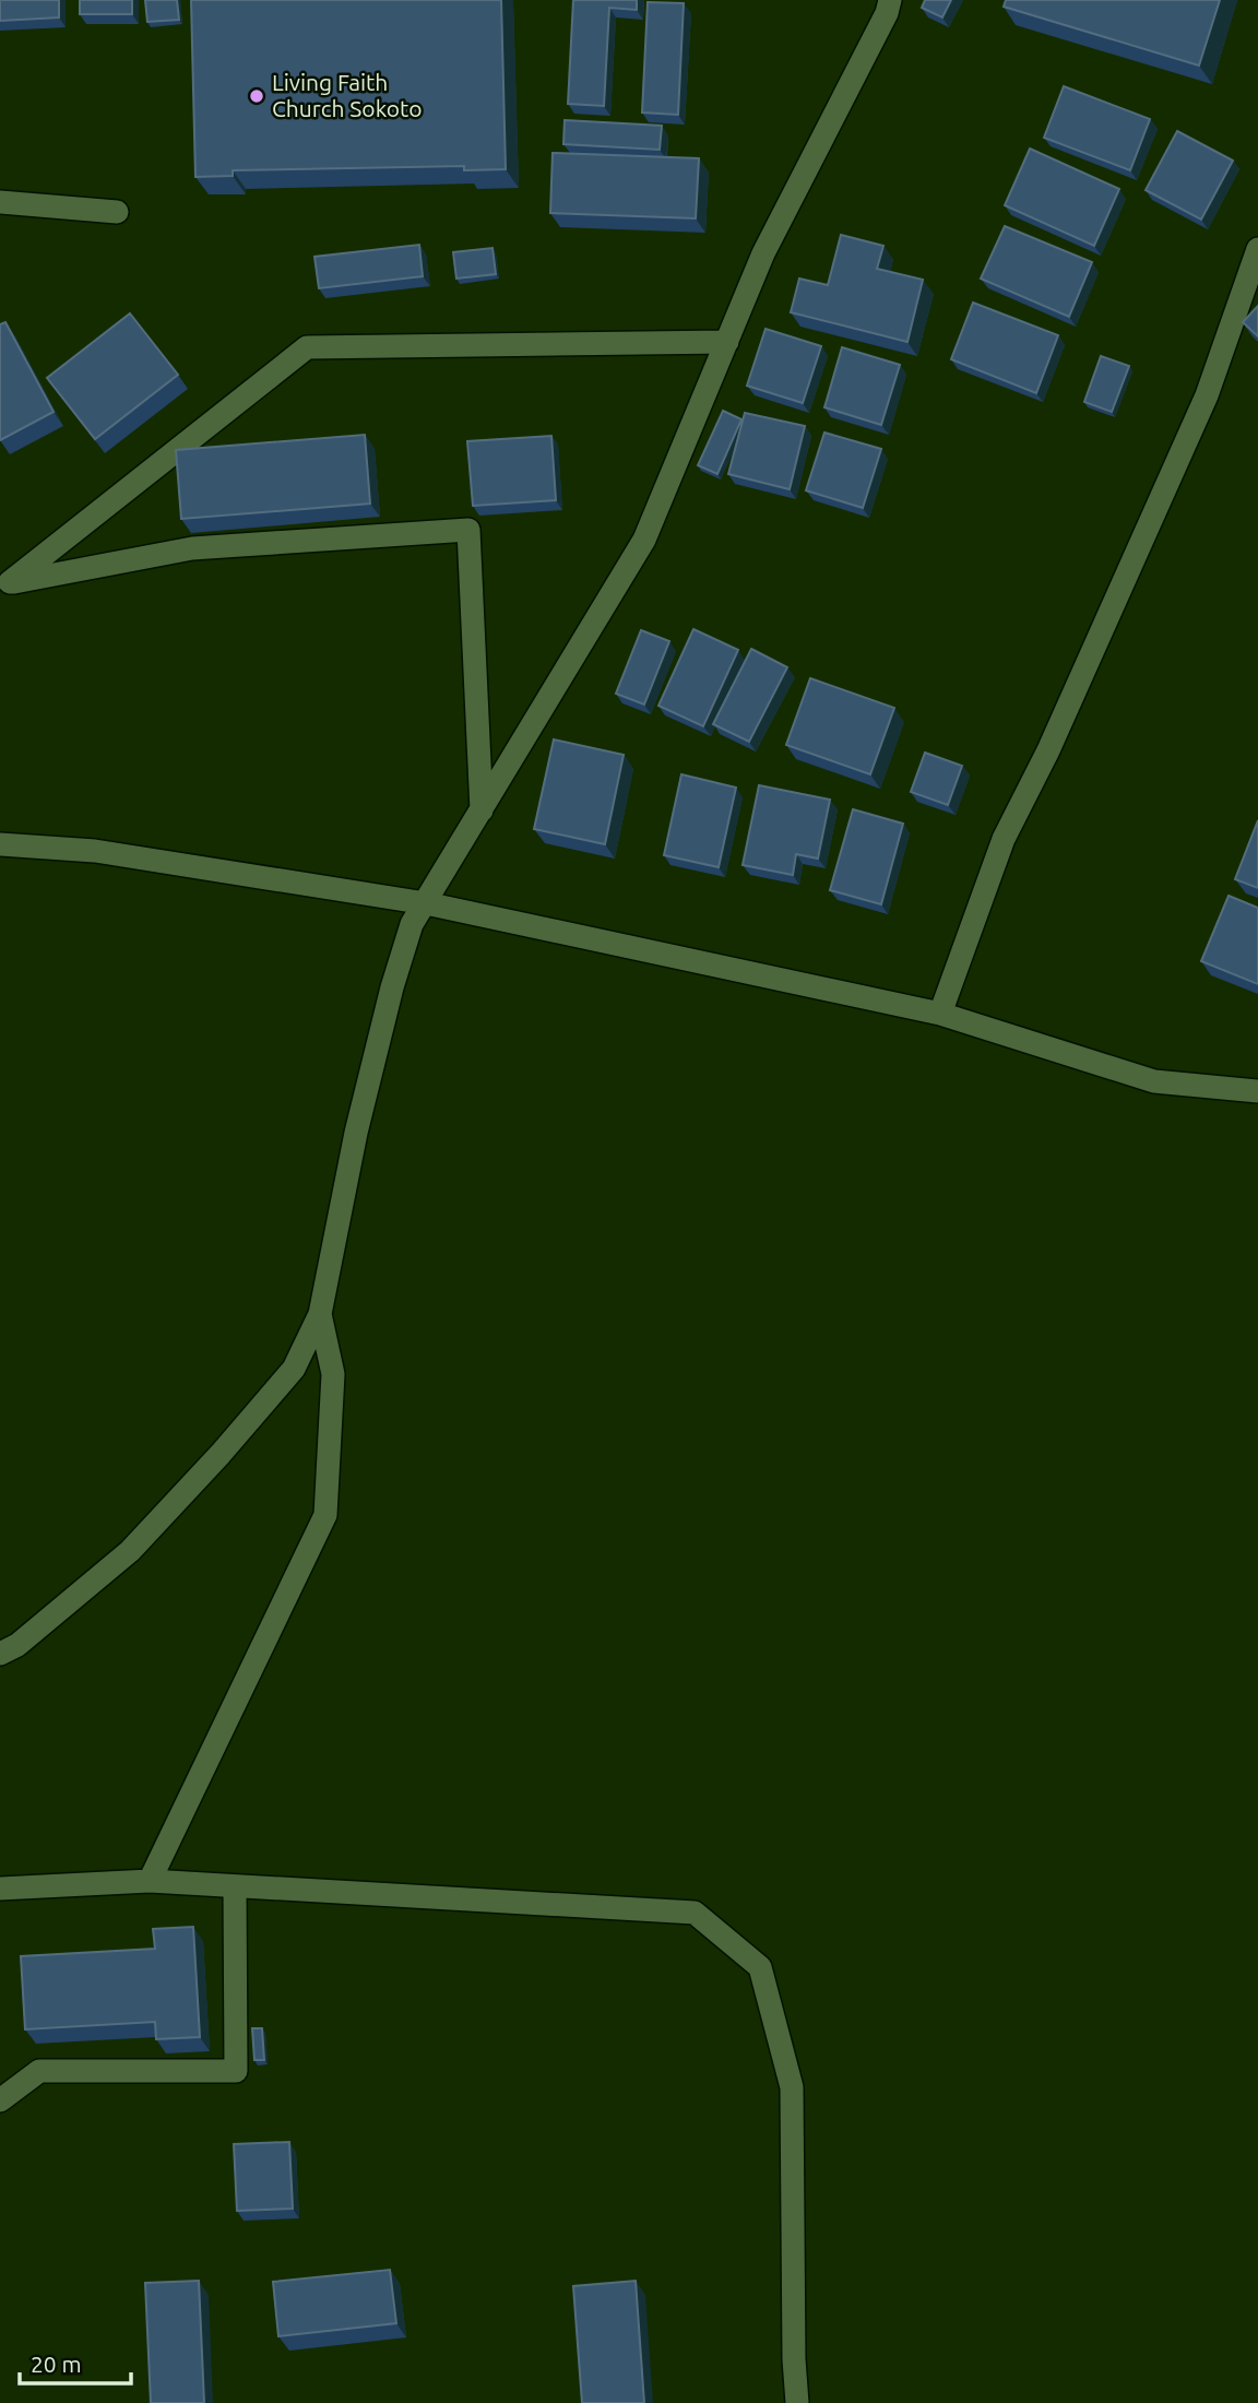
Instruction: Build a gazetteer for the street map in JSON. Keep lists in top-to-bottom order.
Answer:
{
  "places": ["Living Faith Church Sokoto"],
  "scale_bar": "20 m"
}
